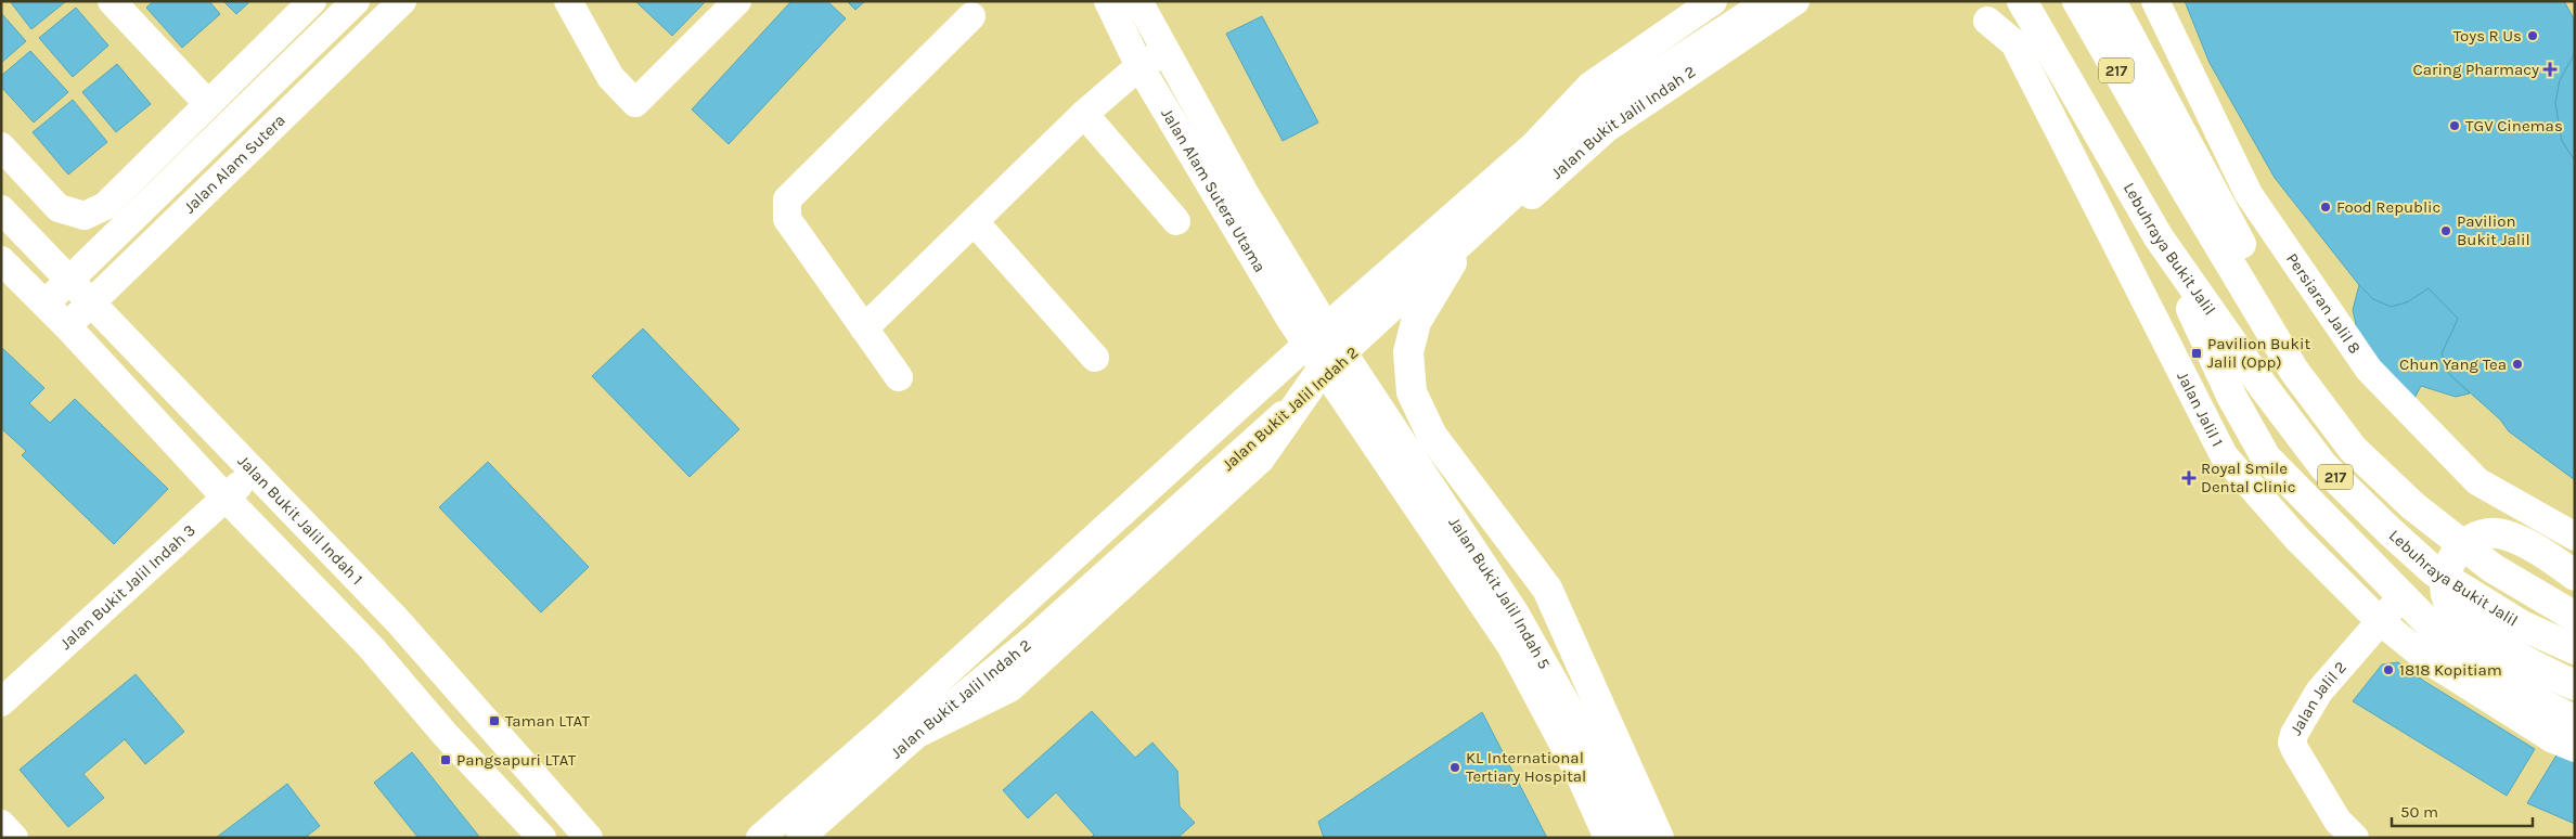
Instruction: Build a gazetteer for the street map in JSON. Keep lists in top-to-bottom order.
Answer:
{
  "streets": {
    "highway": ["217", "Lebuhraya Bukit Jalil"],
    "street": [
      "Jalan Bukit Jalil Indah 2",
      "Jalan Alam Sutera",
      "Jalan Alam Sutera Utama",
      "Persiaran Jalil 8",
      "Jalan Jalil 1",
      "Jalan Bukit Jalil Indah 1",
      "Jalan Bukit Jalil Indah 3",
      "Jalan Bukit Jalil Indah 5",
      "Jalan Jalil 2"
    ]
  },
  "crossings": [
    ["Jalan Bukit Jalil Indah 2", "Jalan Alam Sutera Utama"],
    ["Jalan Bukit Jalil Indah 2", "Jalan Bukit Jalil Indah 5"],
    ["Jalan Alam Sutera", "Jalan Bukit Jalil Indah 1"],
    ["Jalan Alam Sutera Utama", "Jalan Bukit Jalil Indah 5"],
    ["Jalan Jalil 1", "Jalan Jalil 2"],
    ["Jalan Bukit Jalil Indah 1", "Jalan Bukit Jalil Indah 3"]
  ],
  "places": {
    "other": [
      "Toys R Us",
      "TGV Cinemas",
      "Food Republic",
      "Pavilion Bukit Jalil",
      "Chun Yang Tea",
      "1818 Kopitiam",
      "KL International Tertiary Hospital"
    ],
    "health": ["Caring Pharmacy", "Royal Smile Dental Clinic"],
    "transit": ["Pavilion Bukit Jalil (Opp)", "Taman LTAT", "Pangsapuri LTAT"]
  },
  "scale_bar": "50 m"
}
